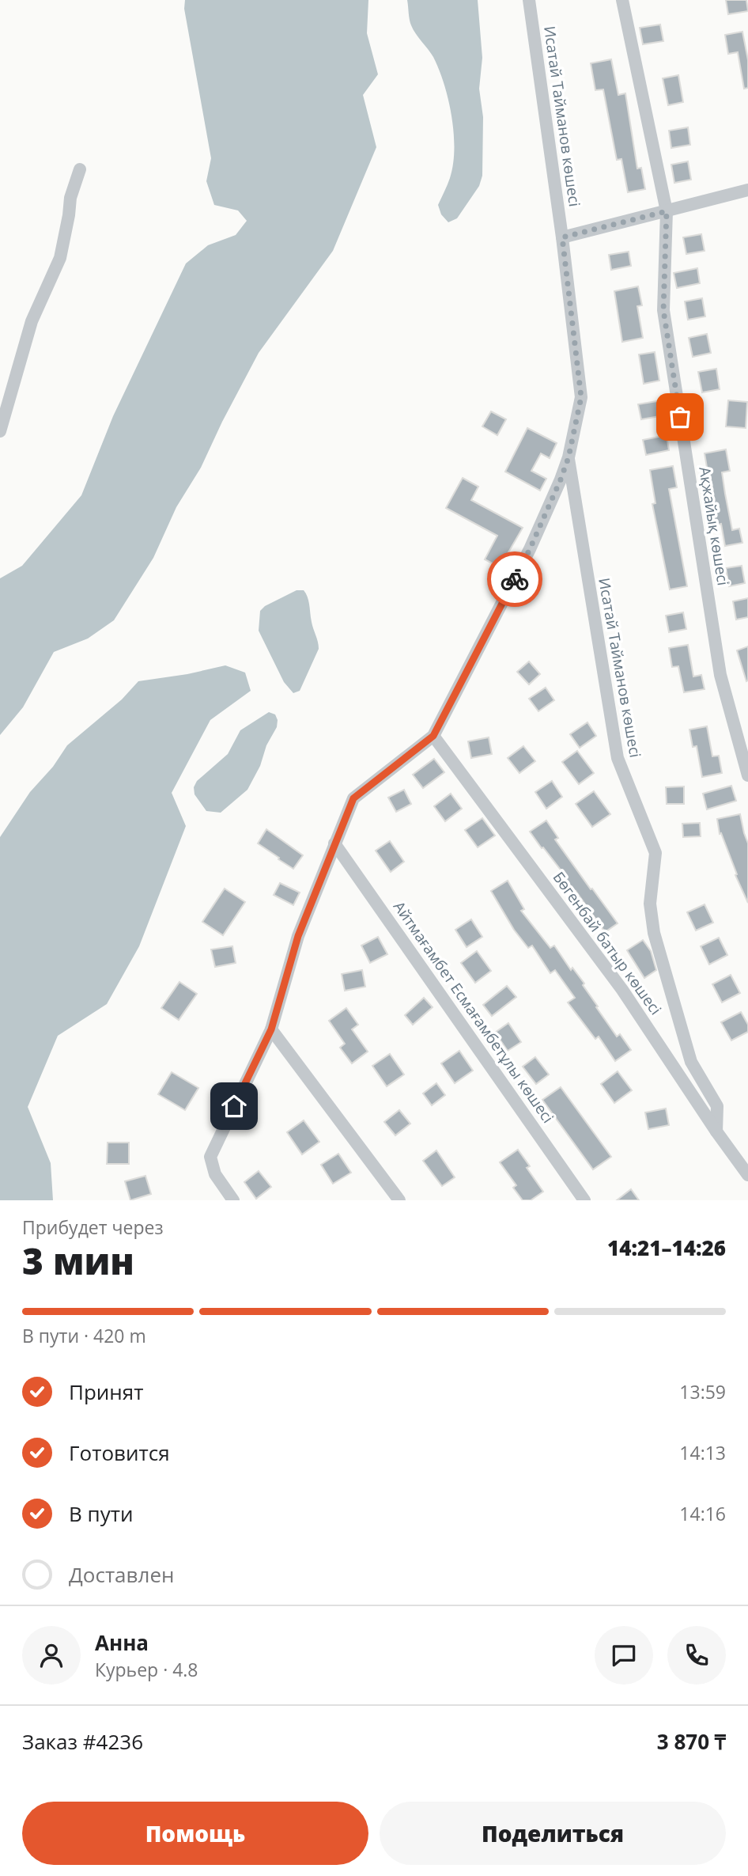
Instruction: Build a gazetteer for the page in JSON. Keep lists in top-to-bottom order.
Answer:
{
  "streets": {
    "street": [
      "Исатай Тайманов көшесі",
      "Ақжайық көшесі",
      "Бөгенбай батыр көшесі",
      "Айтмағамбет Есмағамбетұлы көшесі"
    ]
  },
  "crossings": [
    ["Исатай Тайманов көшесі", "Бөгенбай батыр көшесі"]
  ],
  "page": {
    "heading": ["3 мин", "Прибудет через", "14:21–14:26"],
    "panel": [
      "Анна",
      "Курьер · 4.8",
      "Заказ #4236",
      "3 870 ₸"
    ],
    "bar": "В пути · 420 m",
    "list": [
      ["Принят", "13:59"],
      ["Готовится", "14:13"],
      ["В пути", "14:16"],
      "Доставлен"
    ],
    "buttons": ["Помощь", "Поделиться"]
  }
}
